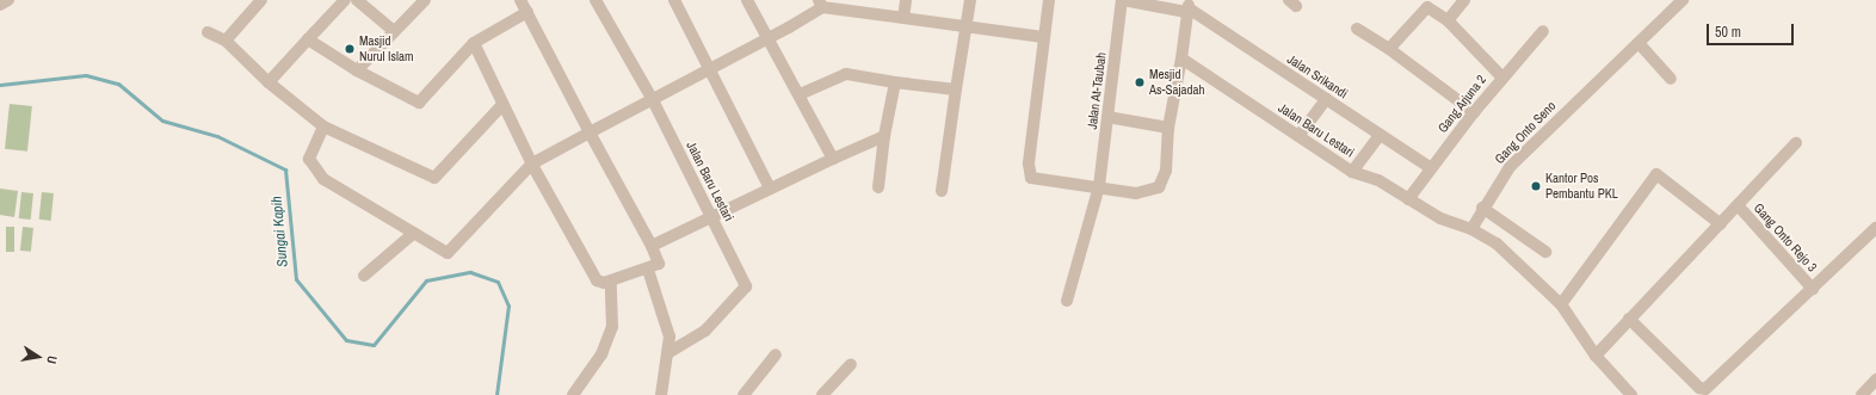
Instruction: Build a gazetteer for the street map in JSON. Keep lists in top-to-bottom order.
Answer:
{
  "streets": {
    "street": [
      "Jalan Srikandi",
      "Jalan At-Taubah",
      "Gang Arjuna 2",
      "Jalan Baru Lestari",
      "Gang Onto Seno",
      "Gang Onto Rejo 3"
    ]
  },
  "crossings": [
    ["Jalan Srikandi", "Gang Arjuna 2"],
    ["Gang Arjuna 2", "Jalan Baru Lestari"],
    ["Jalan Baru Lestari", "Gang Onto Seno"]
  ],
  "water": ["Sungai Kapih"],
  "places": ["Masjid Nurul Islam", "Mesjid As-Sajadah", "Kantor Pos Pembantu PKL"],
  "scale_bar": "50 m",
  "north": "right"
}
